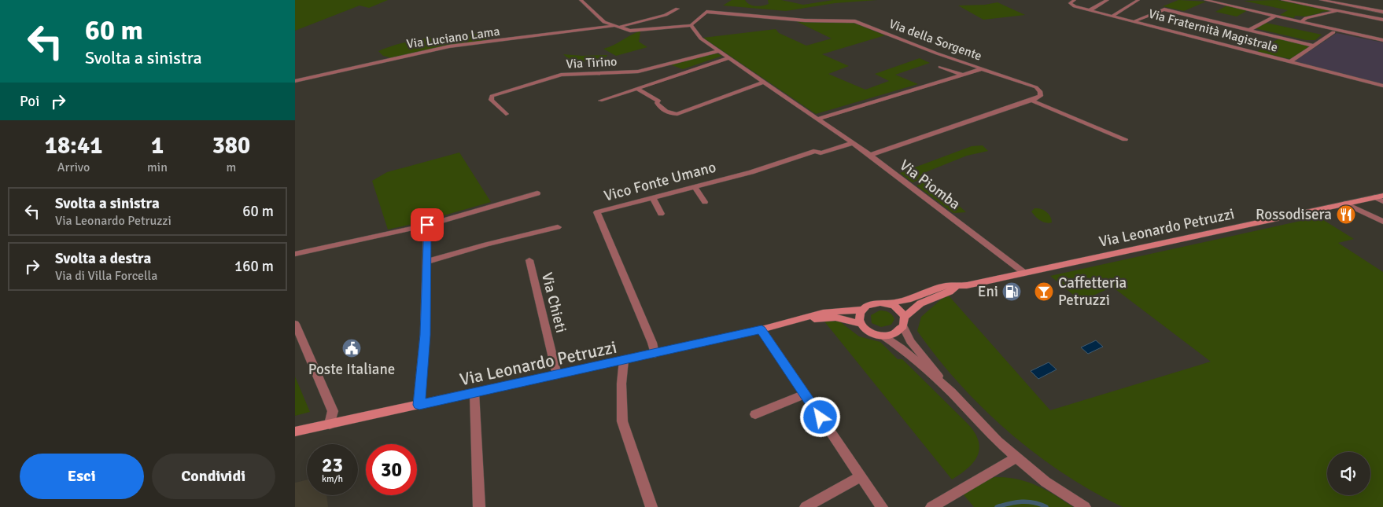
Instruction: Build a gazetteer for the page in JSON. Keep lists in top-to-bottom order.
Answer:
{
  "streets": {
    "main road": ["Via Leonardo Petruzzi"],
    "street": [
      "Via Fraternità Magistrale",
      "Via Luciano Lama",
      "Via della Sorgente",
      "Via Tirino",
      "Vico Fonte Umano",
      "Via Piomba",
      "Via Chieti"
    ]
  },
  "crossings": [
    ["Via della Sorgente", "Via Piomba"],
    ["Via Tirino", "Via Piomba"],
    ["Vico Fonte Umano", "Via Piomba"],
    ["Vico Fonte Umano", "Via Leonardo Petruzzi"],
    ["Via Piomba", "Via Leonardo Petruzzi"],
    ["Via Leonardo Petruzzi", "Via Chieti"]
  ],
  "places": {
    "restaurant": ["Rossodisera"],
    "fuel station": ["Eni"],
    "bar": ["Caffetteria Petruzzi"],
    "public building": ["Poste Italiane"]
  },
  "page": {
    "turn": ["60 m", "Svolta a sinistra"],
    "then": "Poi",
    "eta": [
      "18:41",
      "Arrivo",
      "1",
      "min",
      "380",
      "m"
    ],
    "list": [
      {
        "name": "Svolta a sinistra",
        "note": "Via Leonardo Petruzzi",
        "value": "60 m"
      },
      {
        "name": "Svolta a destra",
        "note": "Via di Villa Forcella",
        "value": "160 m"
      }
    ],
    "speed": "23 km/h",
    "limit": "30",
    "buttons": ["Esci", "Condividi"]
  }
}
